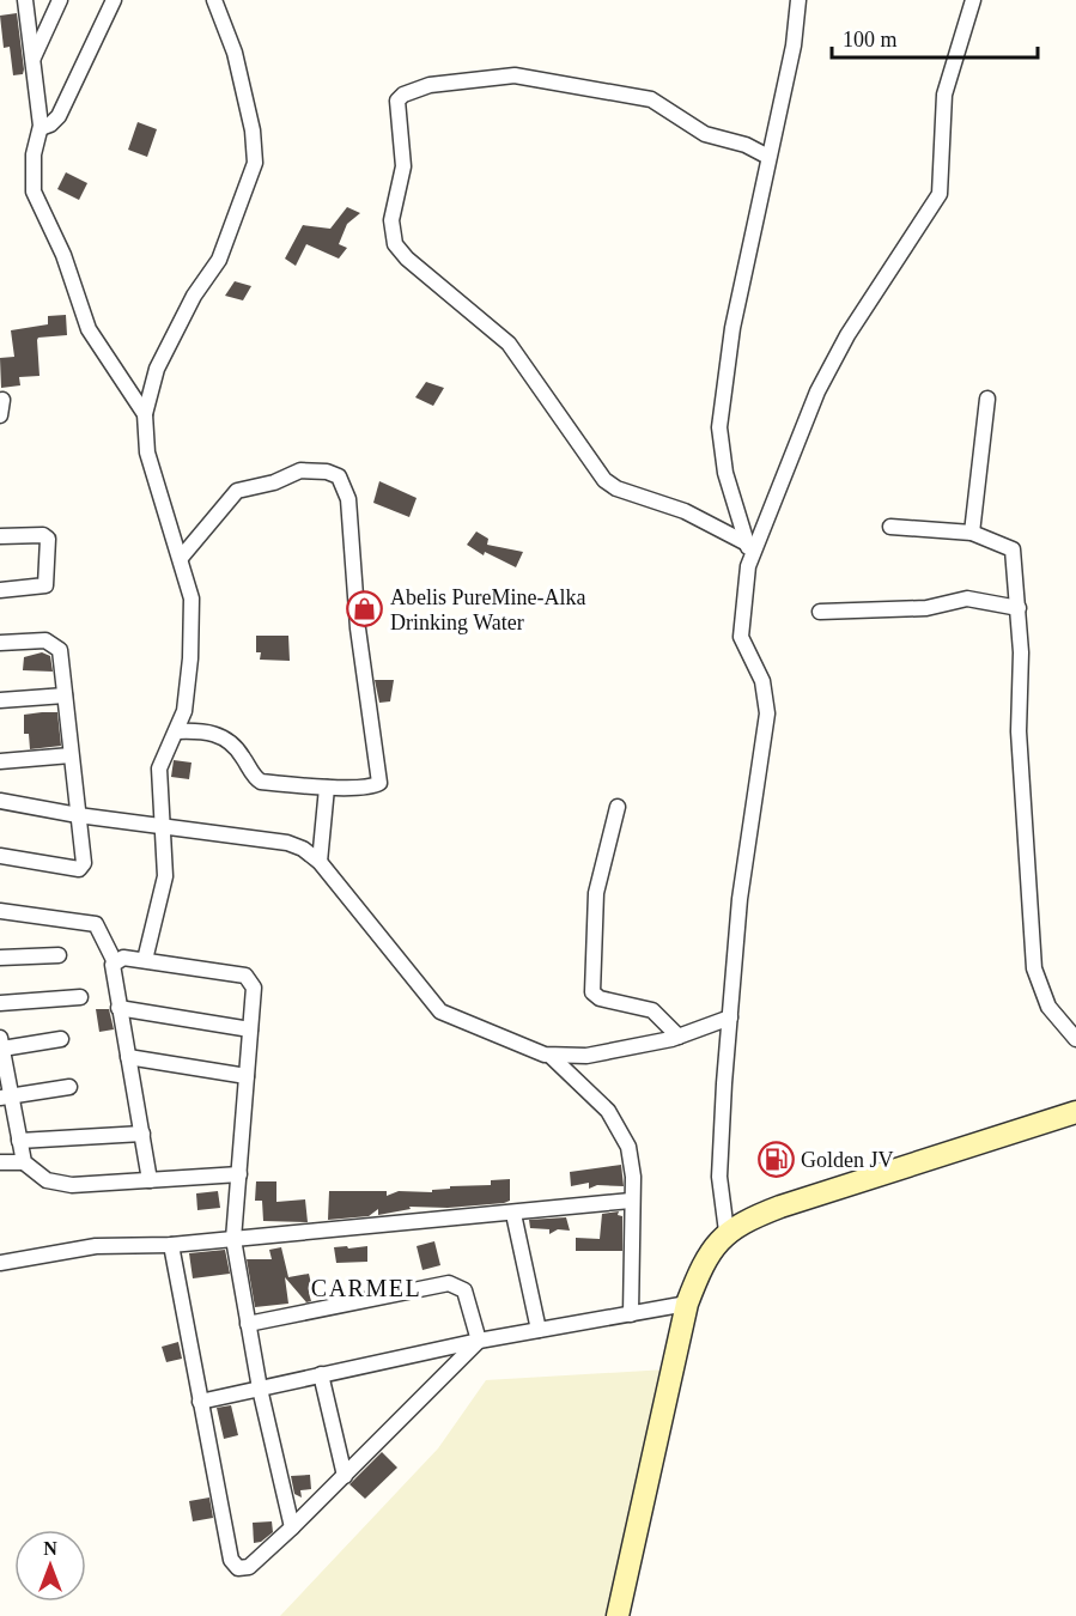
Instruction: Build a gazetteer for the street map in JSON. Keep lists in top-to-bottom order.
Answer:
{
  "districts": ["CARMEL"],
  "places": {
    "shop": ["Abelis PureMine-Alka Drinking Water"],
    "fuel station": ["Golden JV"]
  },
  "scale_bar": "100 m",
  "north": "top"
}
